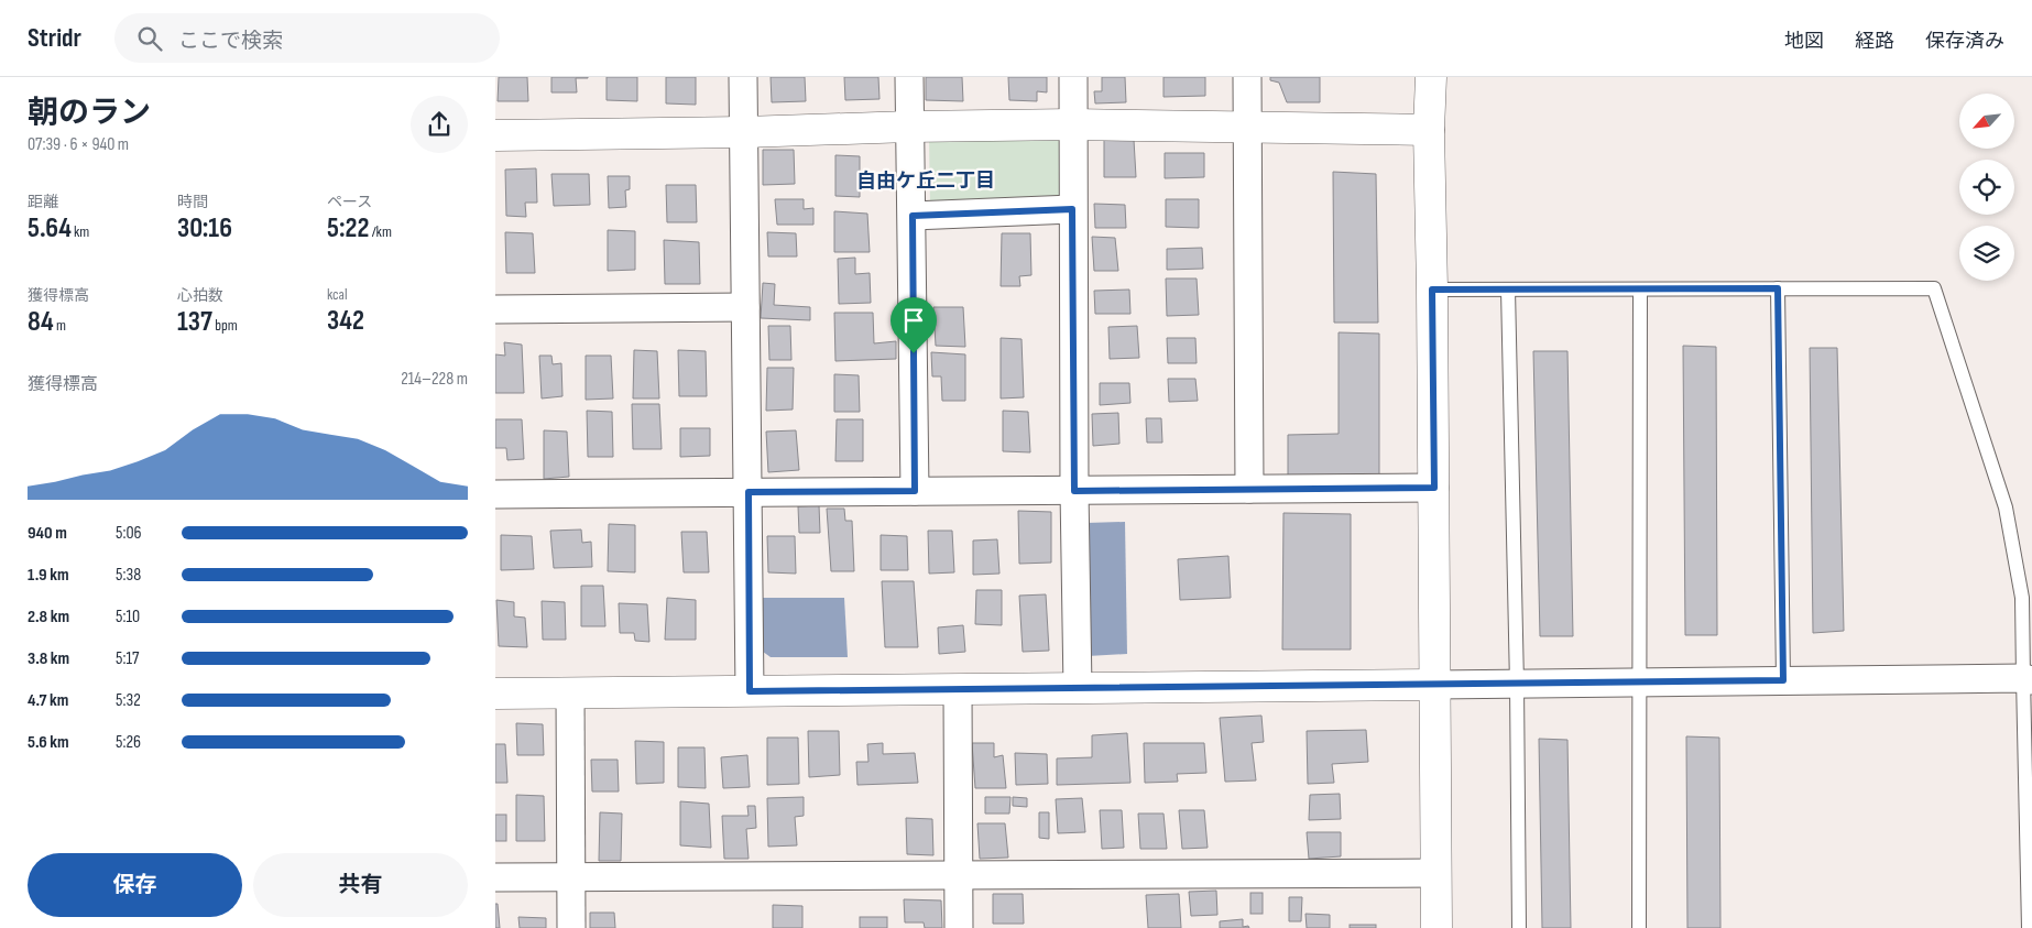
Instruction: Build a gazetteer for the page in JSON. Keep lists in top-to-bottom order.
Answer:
{
  "districts": ["自由ケ丘二丁目"],
  "north": "bottom left",
  "page": {
    "header": "Stridr",
    "search": "ここで検索",
    "nav": ["地図", "経路", "保存済み"],
    "heading": ["朝のラン", "07:39 · 6 × 940 m"],
    "stats": [
      ["距離", "5.64 km"],
      ["時間", "30:16"],
      ["ペース", "5:22 /km"],
      ["獲得標高", "84 m"],
      ["心拍数", "137 bpm"],
      ["kcal", "342"]
    ],
    "chart": ["獲得標高", "214–228 m"],
    "list": [
      {
        "name": "940 m",
        "note": "5:06"
      },
      {
        "name": "1.9 km",
        "note": "5:38"
      },
      {
        "name": "2.8 km",
        "note": "5:10"
      },
      {
        "name": "3.8 km",
        "note": "5:17"
      },
      {
        "name": "4.7 km",
        "note": "5:32"
      },
      {
        "name": "5.6 km",
        "note": "5:26"
      }
    ],
    "buttons": ["保存", "共有"]
  }
}
